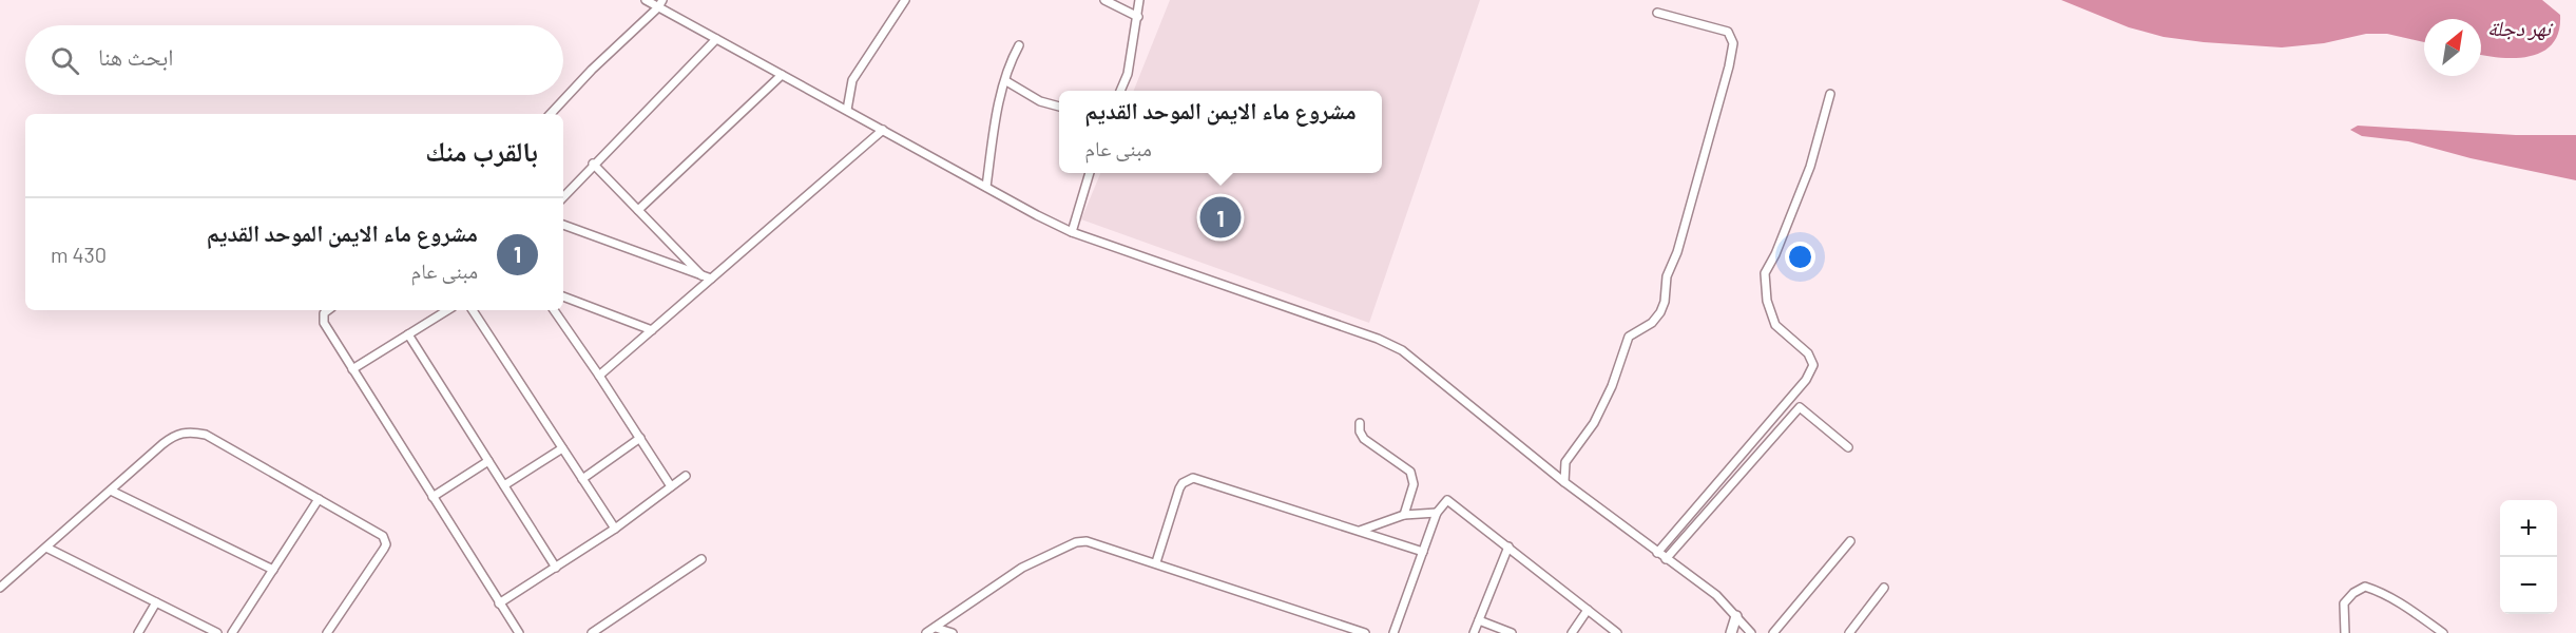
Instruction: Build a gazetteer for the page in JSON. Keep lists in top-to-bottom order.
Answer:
{
  "water": ["نهر دجلة"],
  "north": "top right",
  "page": {
    "search": "ابحث هنا",
    "popup": ["مشروع ماء الايمن الموحد القديم", "مبنى عام"],
    "heading": "بالقرب منك",
    "pins": "1",
    "list": [
      {
        "mark": "1",
        "name": "مشروع ماء الايمن الموحد القديم",
        "note": "مبنى عام",
        "value": "430 m"
      }
    ],
    "map_buttons": ["+", "−"]
  }
}
